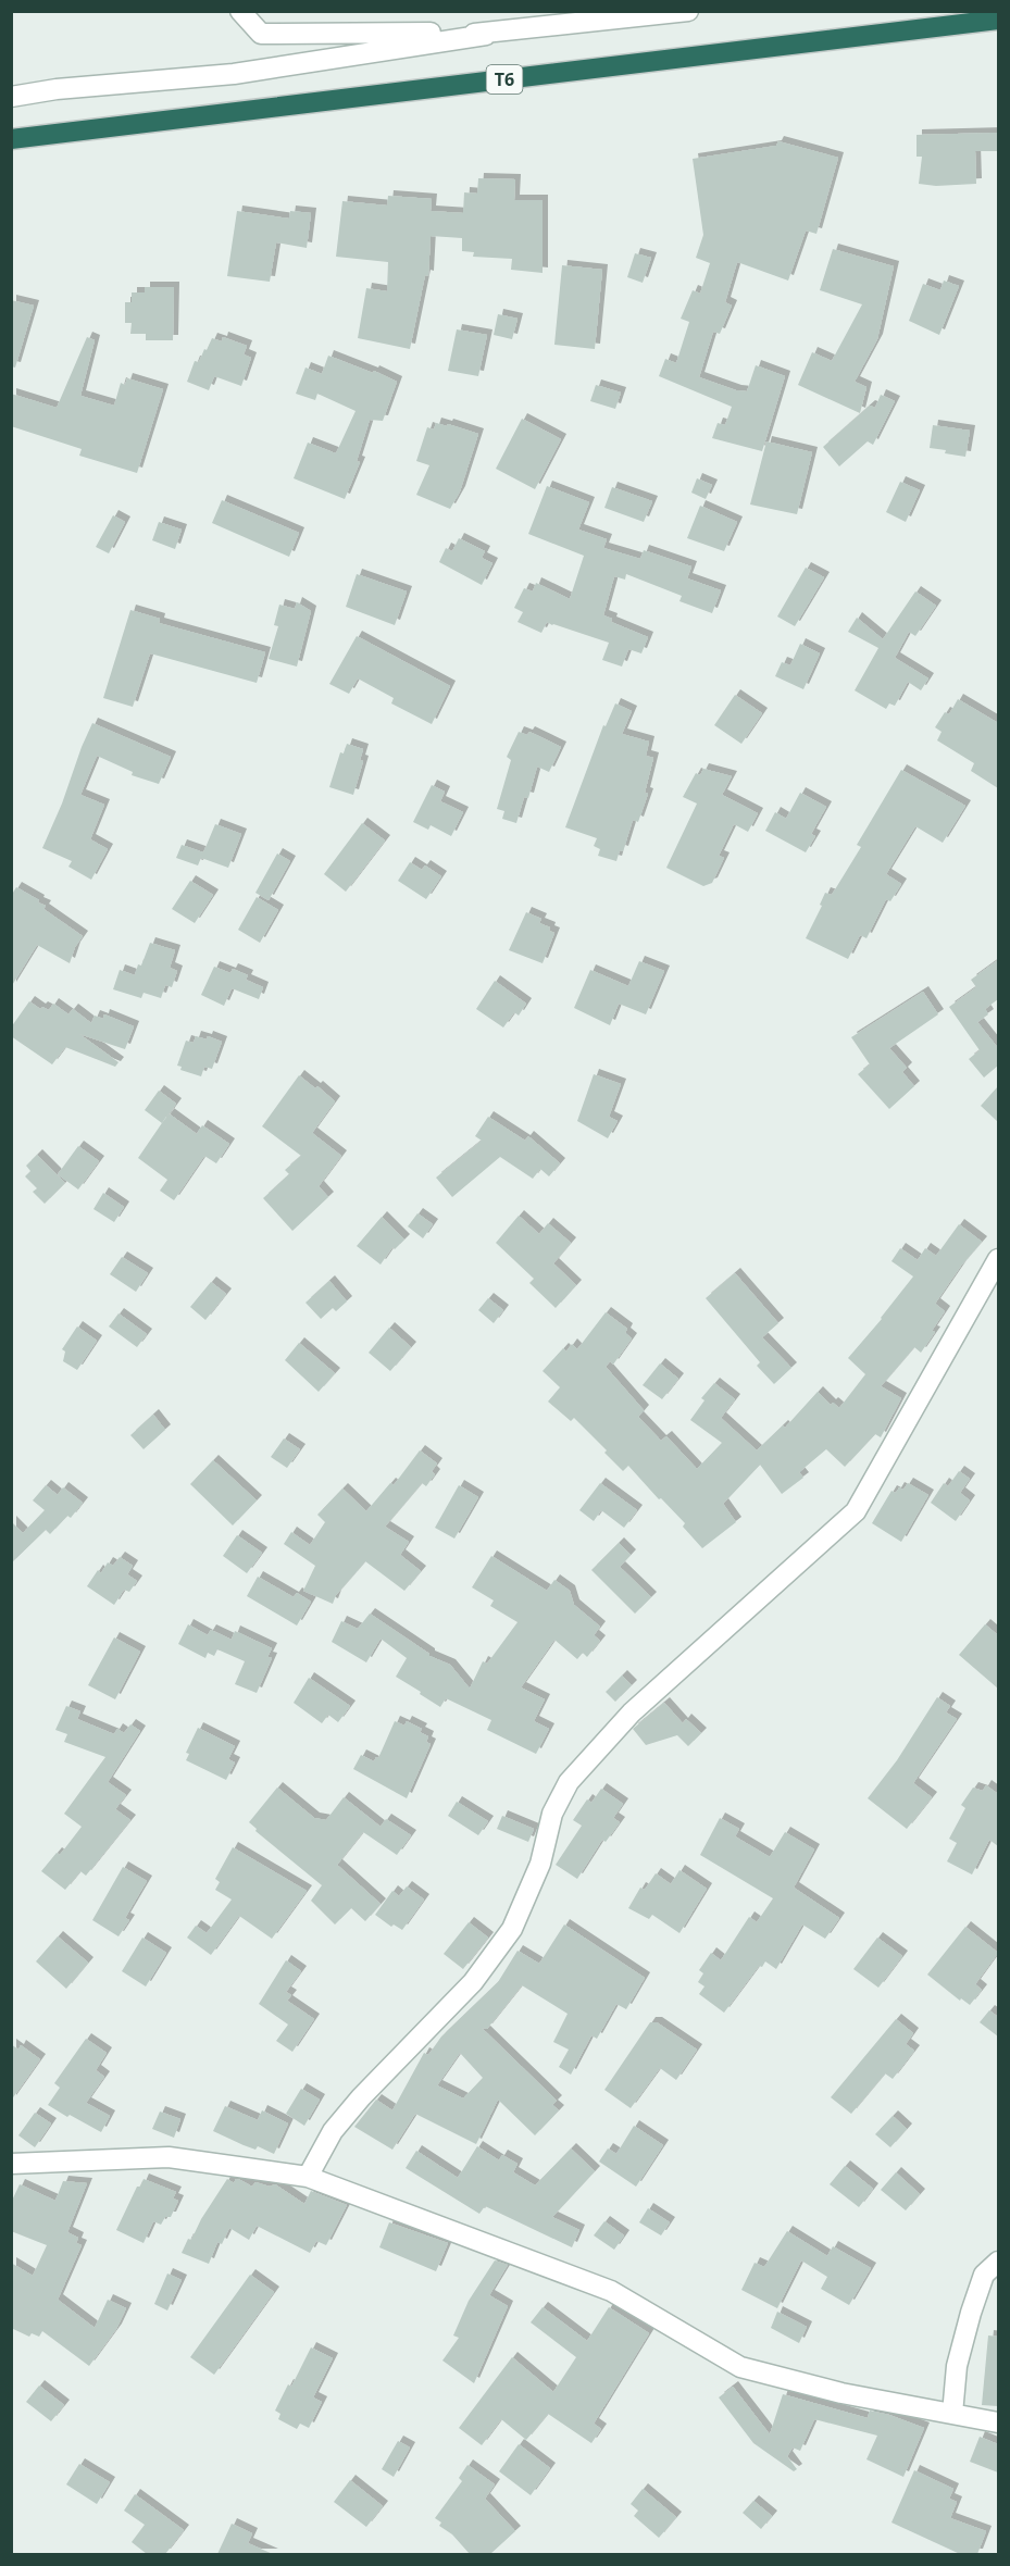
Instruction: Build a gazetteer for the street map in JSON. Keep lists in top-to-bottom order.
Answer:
{
  "streets": {
    "highway": ["T6"]
  }
}
